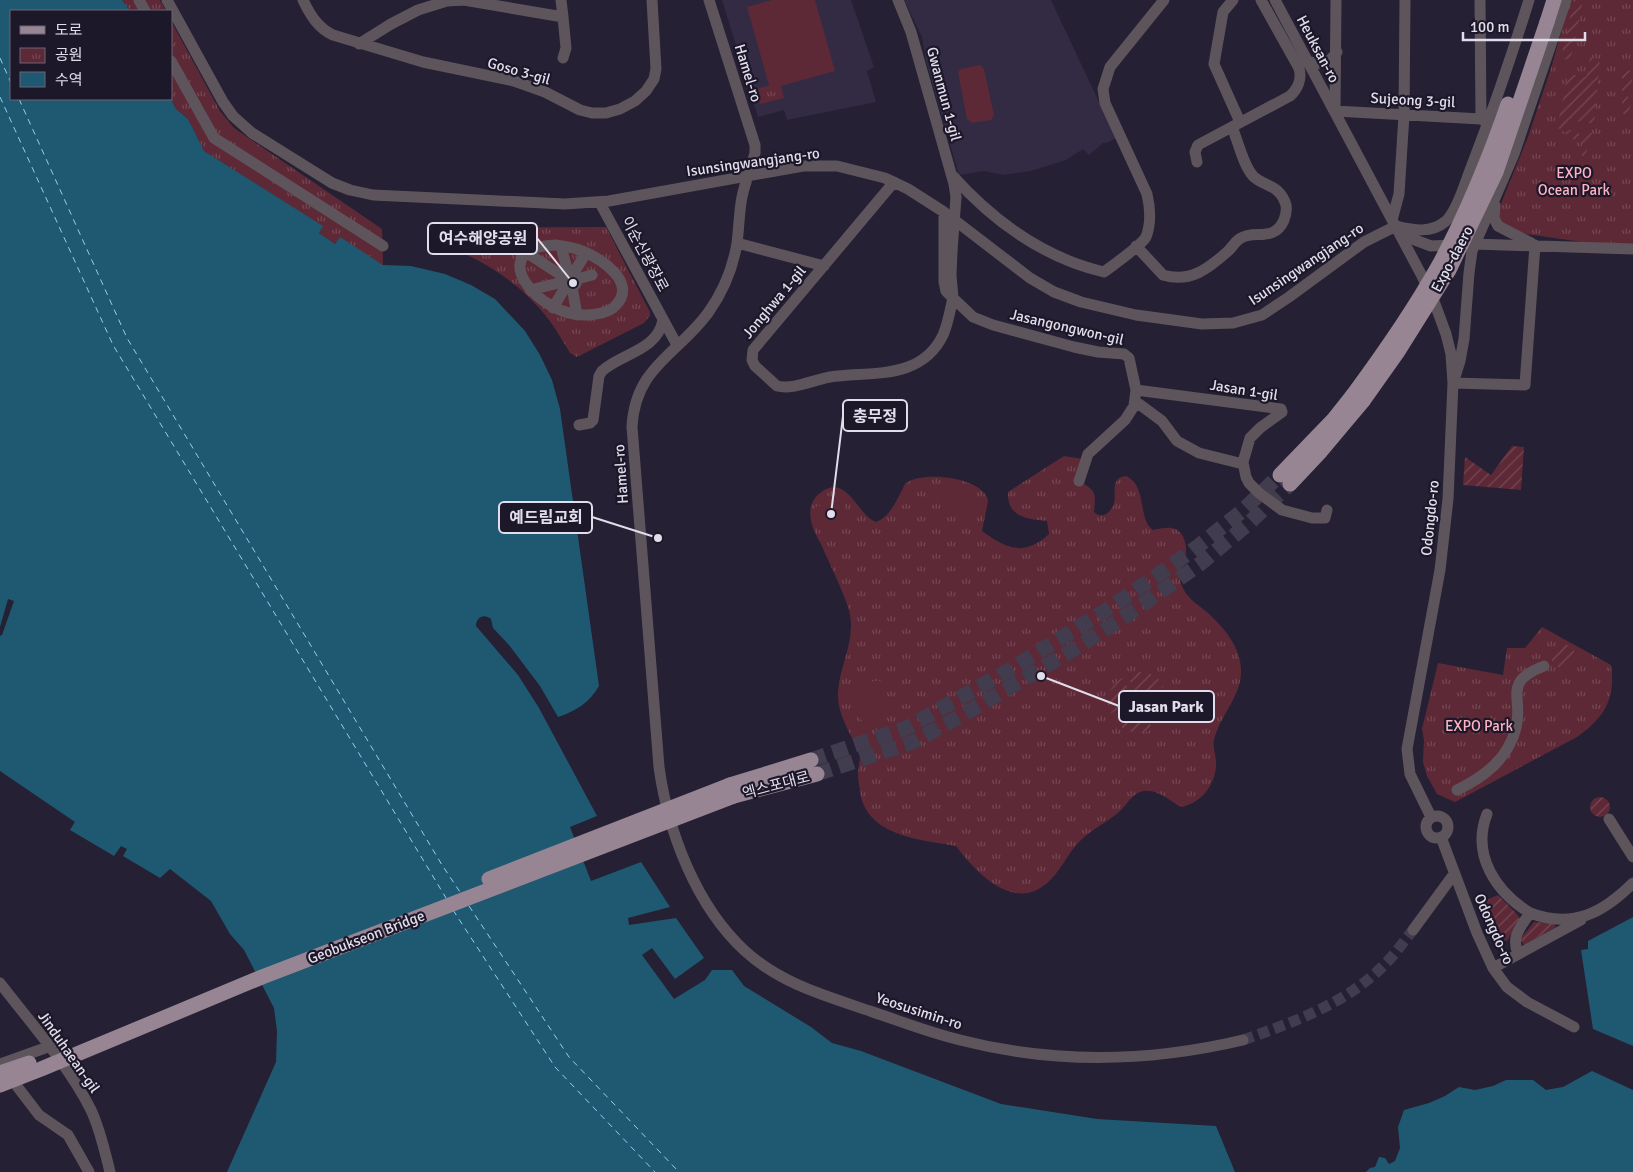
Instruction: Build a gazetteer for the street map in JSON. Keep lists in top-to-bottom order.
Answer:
{
  "streets": {
    "main road": ["Expo-daero", "엑스포대로", "Geobukseon Bridge"],
    "street": [
      "Heuksan-ro",
      "Goso 3-gil",
      "Hamel-ro",
      "Gwanmun 1-gil",
      "Sujeong 3-gil",
      "Isunsingwangjang-ro",
      "이순신광장로",
      "Jonghwa 1-gil",
      "Jasangongwon-gil",
      "Jasan 1-gil",
      "Odongdo-ro",
      "Yeosusimin-ro",
      "Jinduhaean-gil"
    ]
  },
  "crossings": [
    ["Heuksan-ro", "Sujeong 3-gil"],
    ["Heuksan-ro", "Odongdo-ro"],
    ["Hamel-ro", "Isunsingwangjang-ro"],
    ["Hamel-ro", "이순신광장로"],
    ["Hamel-ro", "Yeosusimin-ro"],
    ["Gwanmun 1-gil", "Jonghwa 1-gil"],
    ["Gwanmun 1-gil", "Jasangongwon-gil"],
    ["Sujeong 3-gil", "Odongdo-ro"],
    ["Isunsingwangjang-ro", "이순신광장로"],
    ["Isunsingwangjang-ro", "Jonghwa 1-gil"],
    ["Isunsingwangjang-ro", "Jasangongwon-gil"],
    ["Isunsingwangjang-ro", "Odongdo-ro"],
    ["Jonghwa 1-gil", "Jasangongwon-gil"],
    ["Jasangongwon-gil", "Jasan 1-gil"],
    ["엑스포대로", "Geobukseon Bridge"]
  ],
  "parks": ["EXPO Ocean Park", "EXPO Park"],
  "places": [
    "여수해양공원",
    "충무정",
    "예드림교회",
    "Jasan Park"
  ],
  "legend": ["도로", "공원", "수역"],
  "scale_bar": "100 m"
}
